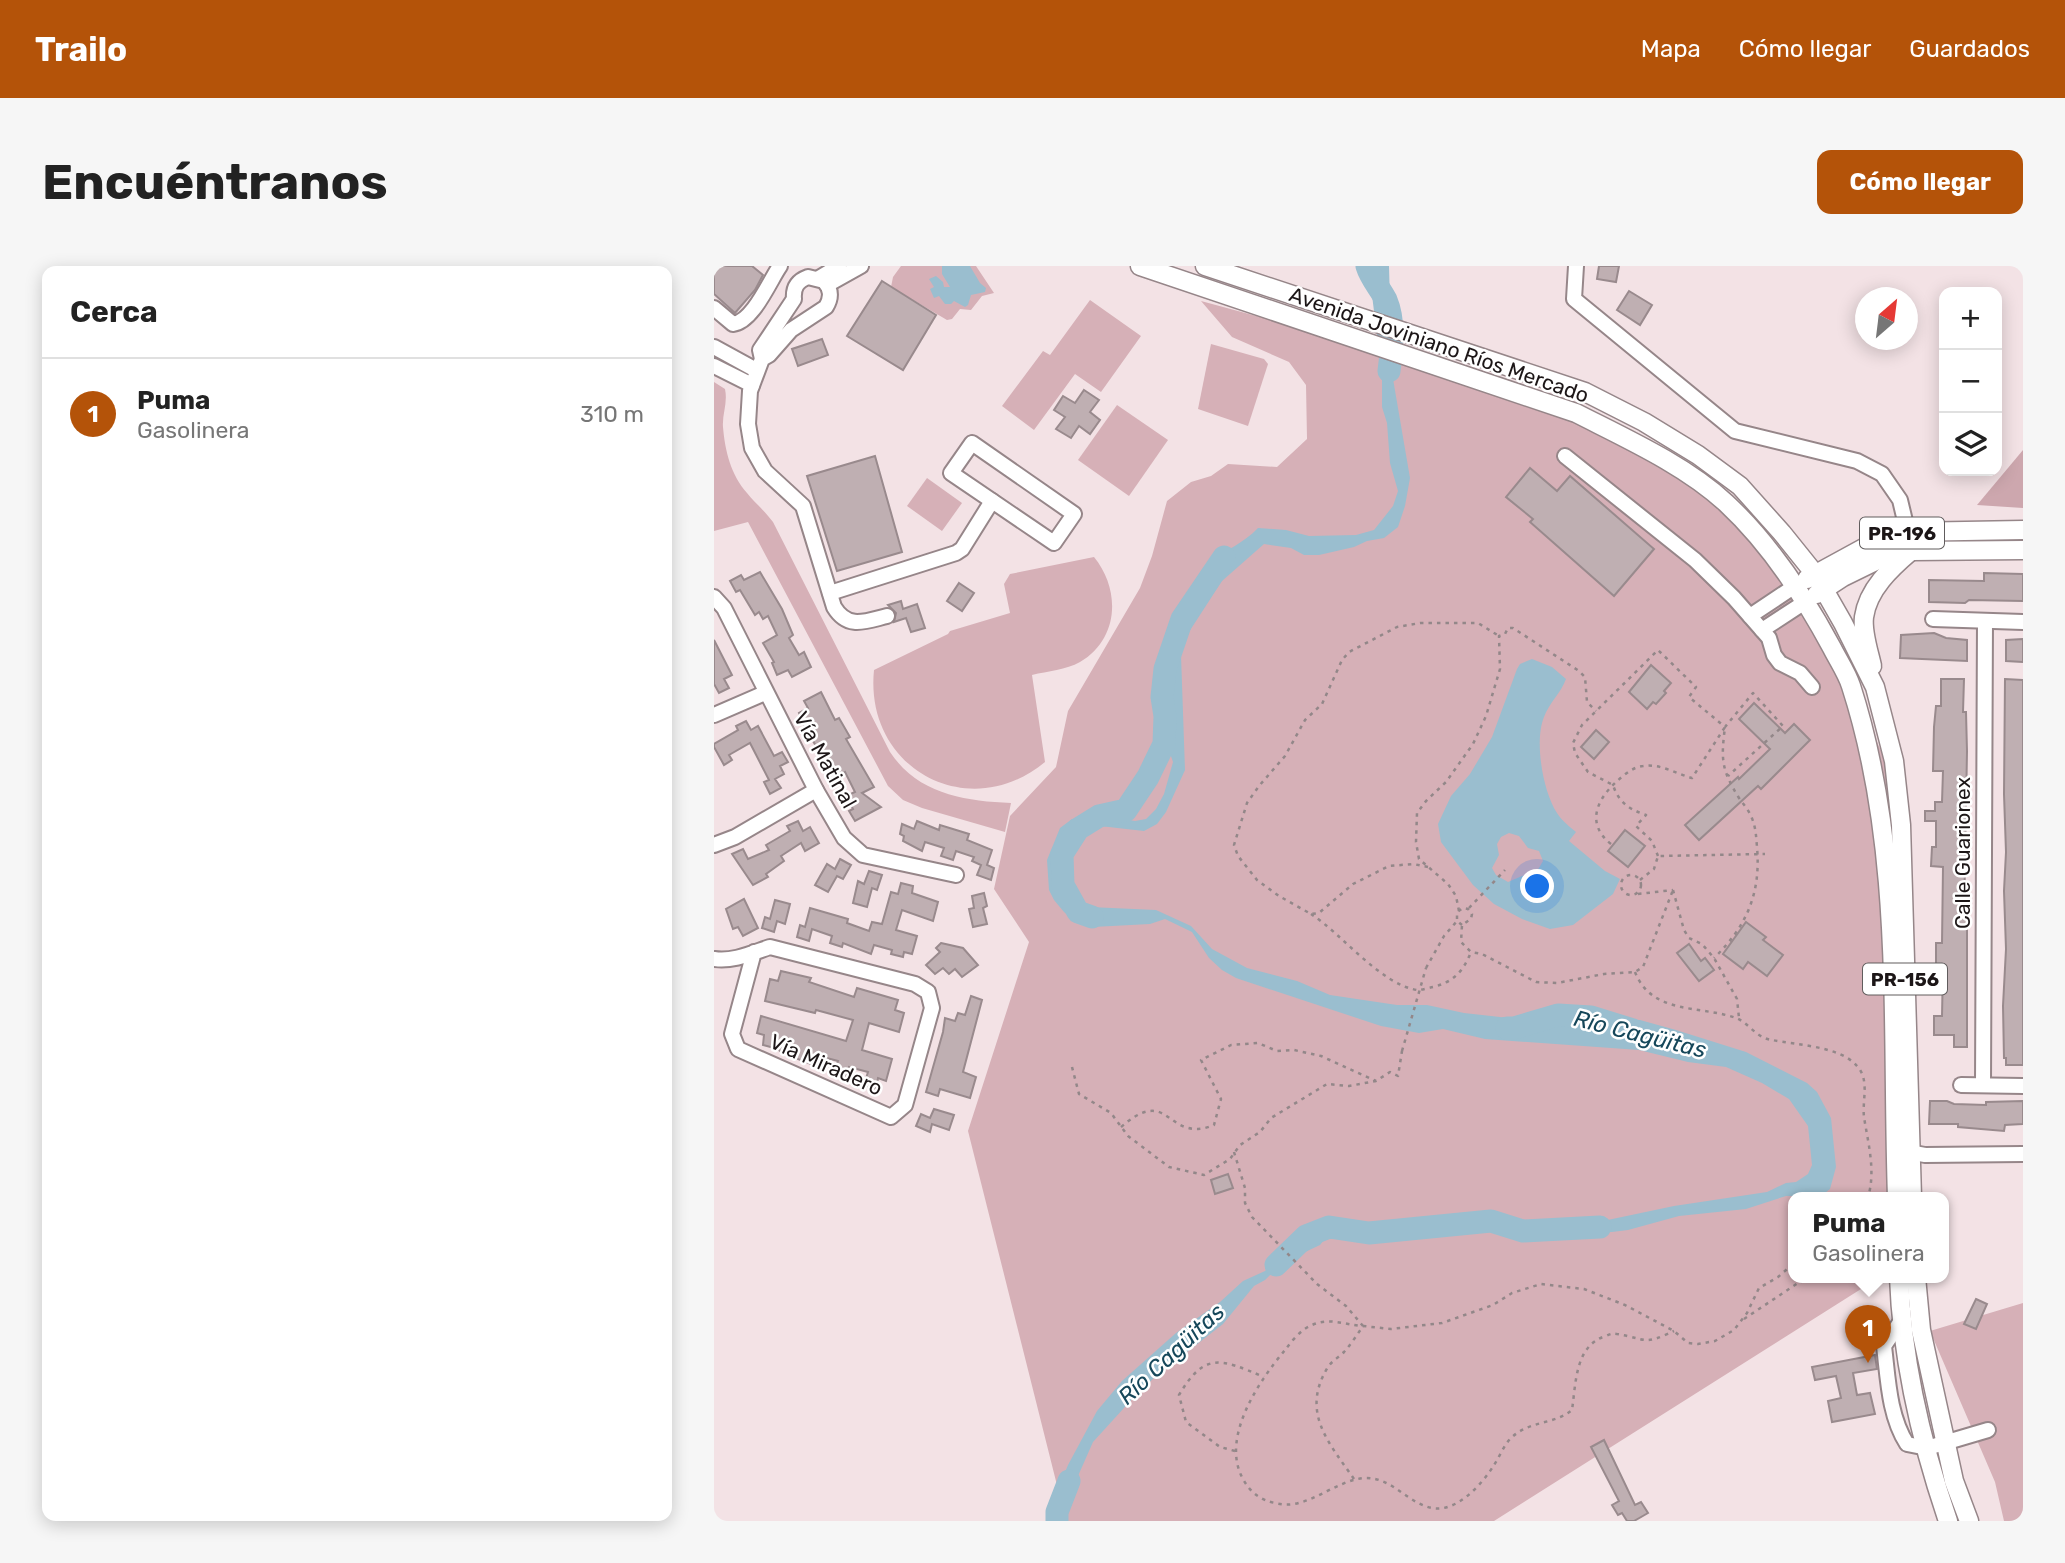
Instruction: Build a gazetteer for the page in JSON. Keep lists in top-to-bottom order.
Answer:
{
  "streets": {
    "main road": ["Avenida Joviniano Ríos Mercado", "PR-196", "PR-156"],
    "street": ["Vía Matinal", "Calle Guarionex", "Vía Miradero"]
  },
  "crossings": [
    ["Avenida Joviniano Ríos Mercado", "PR-196"]
  ],
  "water": ["Río Cagüitas"],
  "north": "top right",
  "page": {
    "header": "Trailo",
    "nav": ["Mapa", "Cómo llegar", "Guardados"],
    "buttons": "Cómo llegar",
    "title": "Encuéntranos",
    "heading": "Cerca",
    "map_buttons": ["+", "−"],
    "list": [
      {
        "mark": "1",
        "name": "Puma",
        "note": "Gasolinera",
        "value": "310 m"
      }
    ],
    "popup": ["Puma", "Gasolinera"],
    "pins": "1"
  }
}
